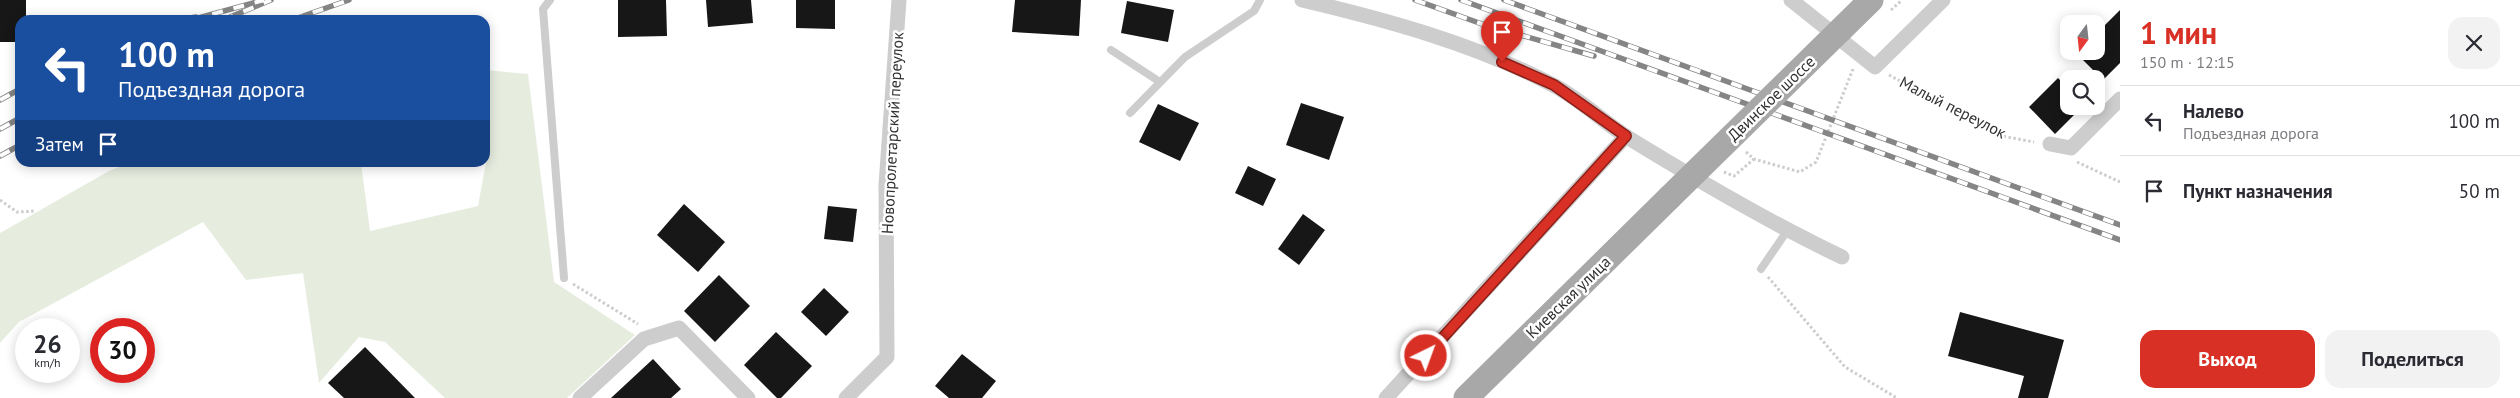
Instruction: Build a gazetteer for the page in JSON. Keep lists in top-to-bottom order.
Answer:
{
  "streets": {
    "main road": ["Двинское шоссе", "Киевская улица"],
    "street": ["Новопролетарский переулок"],
    "path": ["Малый переулок"]
  },
  "crossings": [
    ["Двинское шоссе", "Киевская улица"]
  ],
  "north": "bottom",
  "page": {
    "heading": ["1 мин", "150 m · 12:15"],
    "turn": ["100 m", "Подъездная дорога"],
    "list": [
      {
        "name": "Налево",
        "note": "Подъездная дорога",
        "value": "100 m"
      },
      {
        "name": "Пункт назначения",
        "value": "50 m"
      }
    ],
    "then": "Затем",
    "speed": "26 km/h",
    "limit": "30",
    "buttons": ["Выход", "Поделиться"]
  }
}
